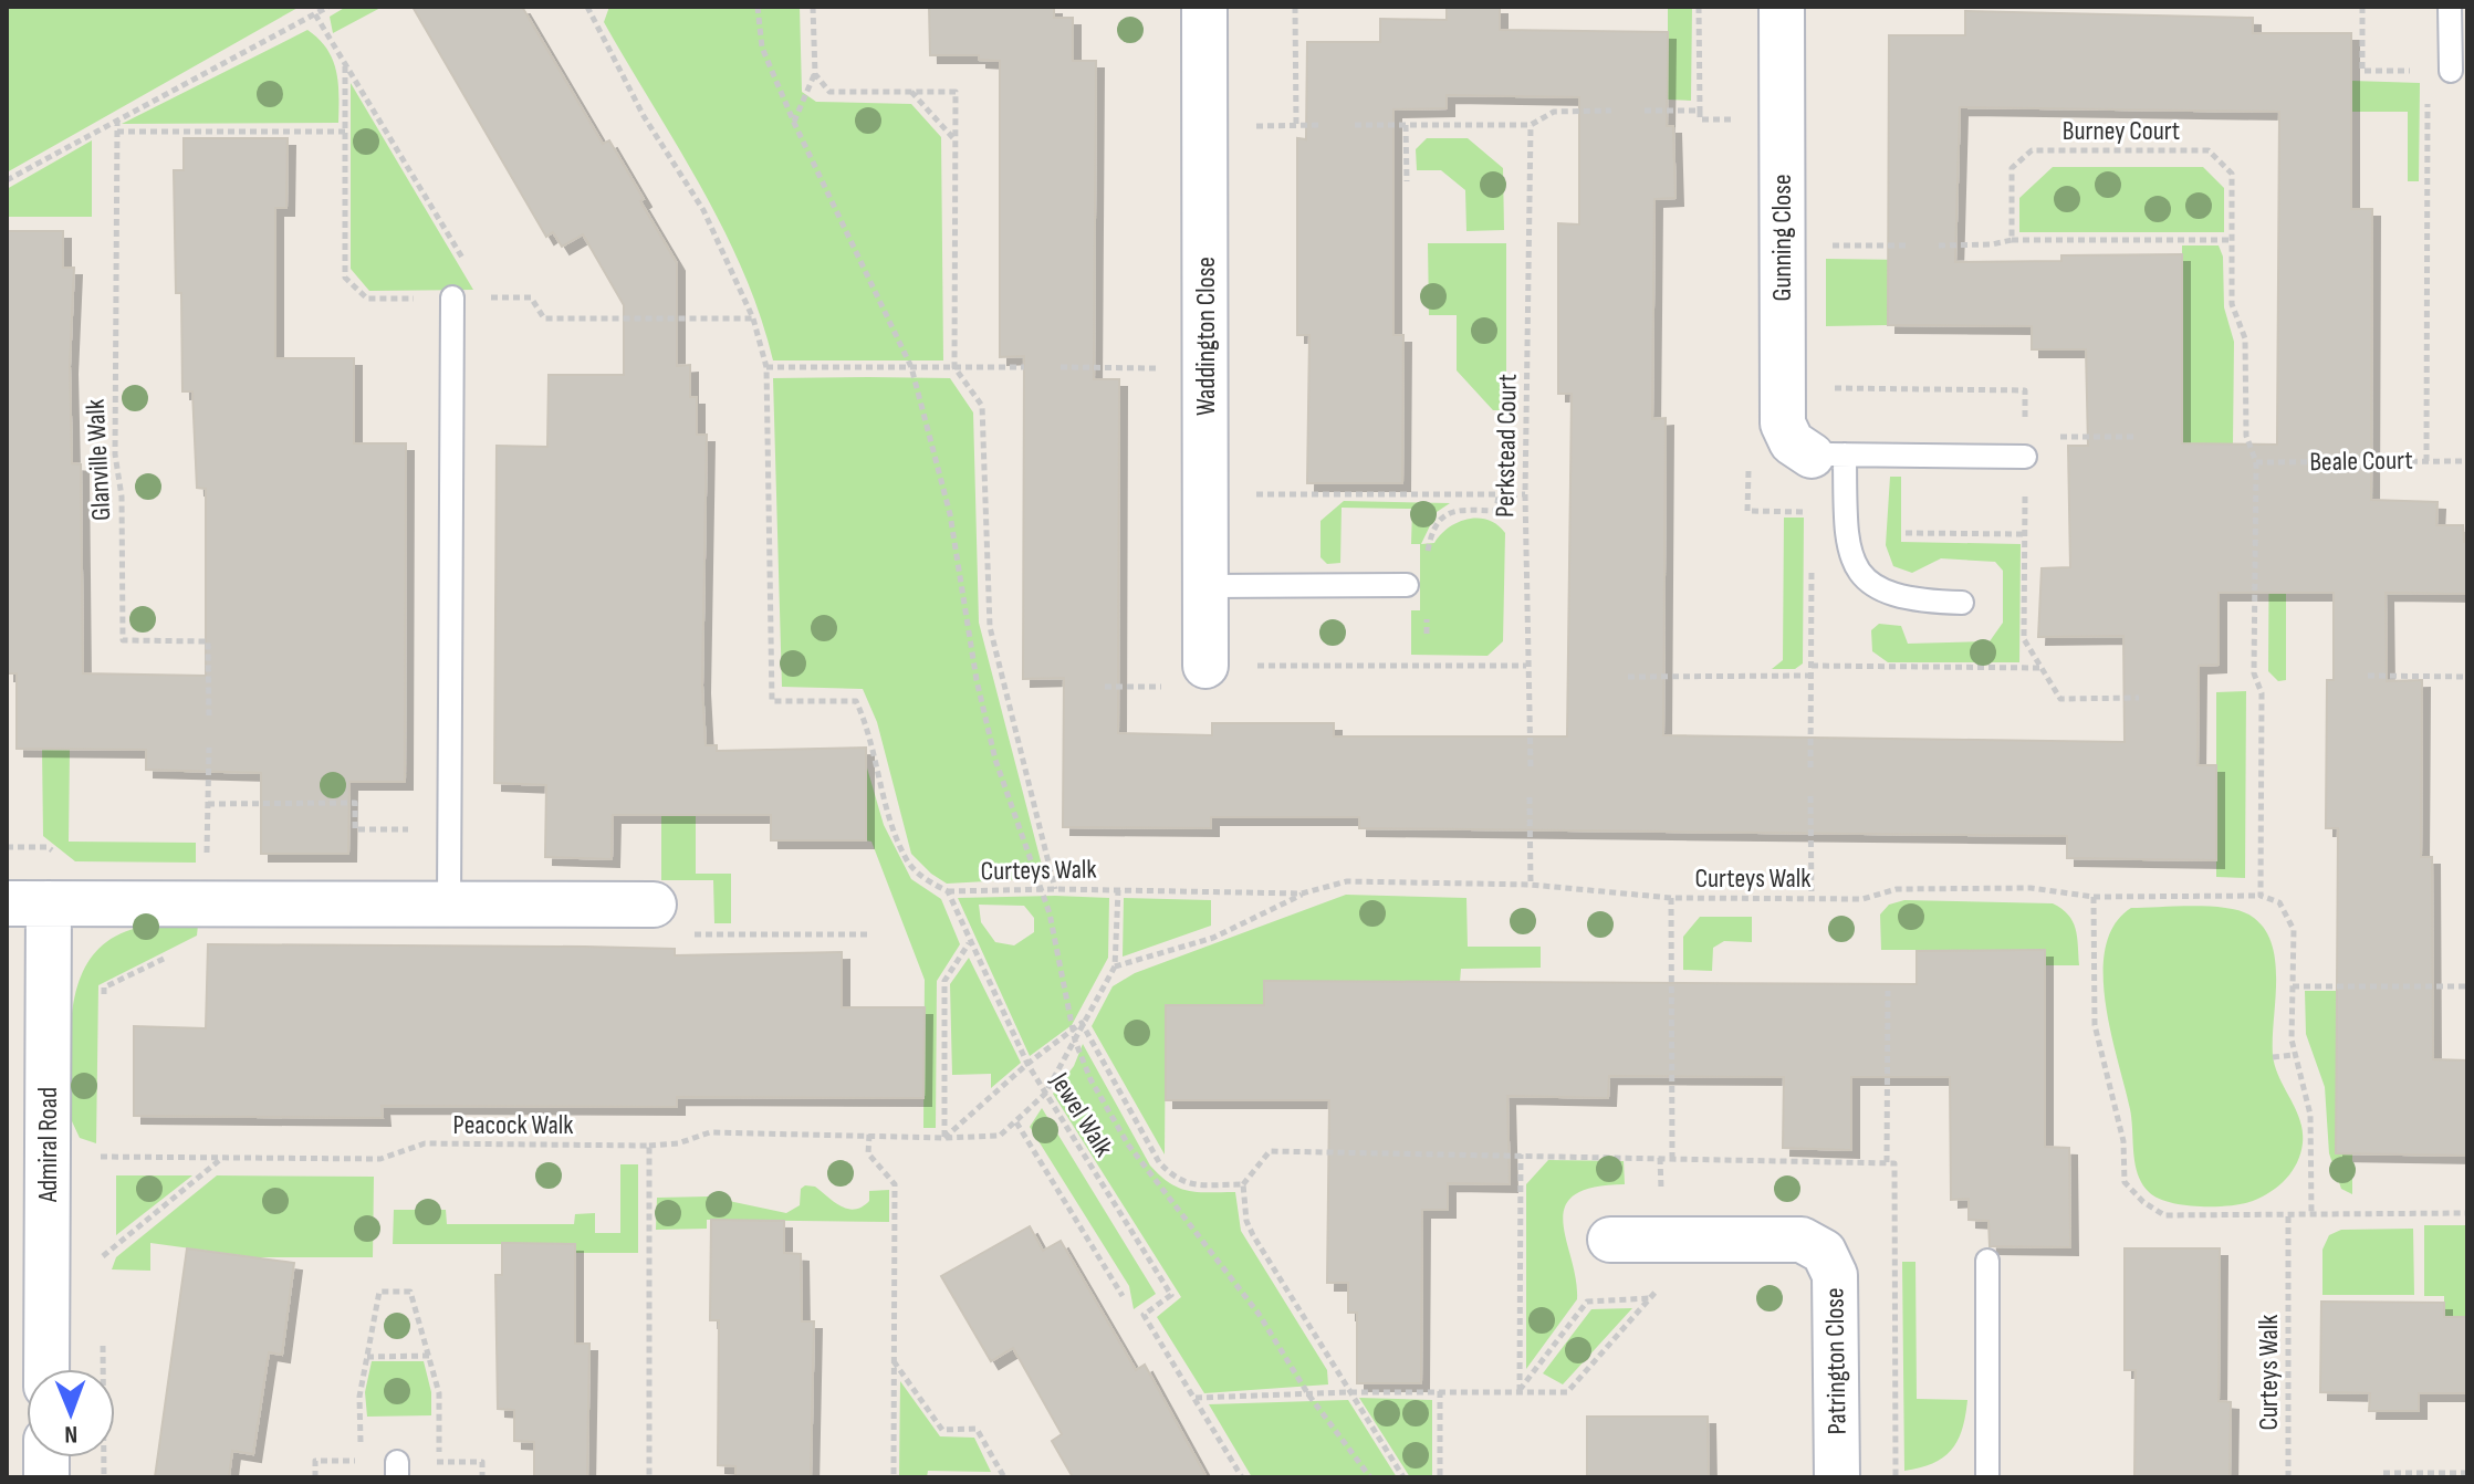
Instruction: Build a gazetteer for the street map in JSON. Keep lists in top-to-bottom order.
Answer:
{
  "streets": {
    "street": [
      "Gunning Close",
      "Waddington Close",
      "Admiral Road",
      "Patrington Close"
    ],
    "path": [
      "Burney Court",
      "Perkstead Court",
      "Glanville Walk",
      "Beale Court",
      "Curteys Walk",
      "Jewel Walk",
      "Peacock Walk"
    ]
  },
  "crossings": [
    ["Burney Court", "Beale Court"],
    ["Burney Court", "Curteys Walk"],
    ["Curteys Walk", "Jewel Walk"],
    ["Peacock Walk", "Admiral Road"]
  ],
  "north": "bottom"
}
